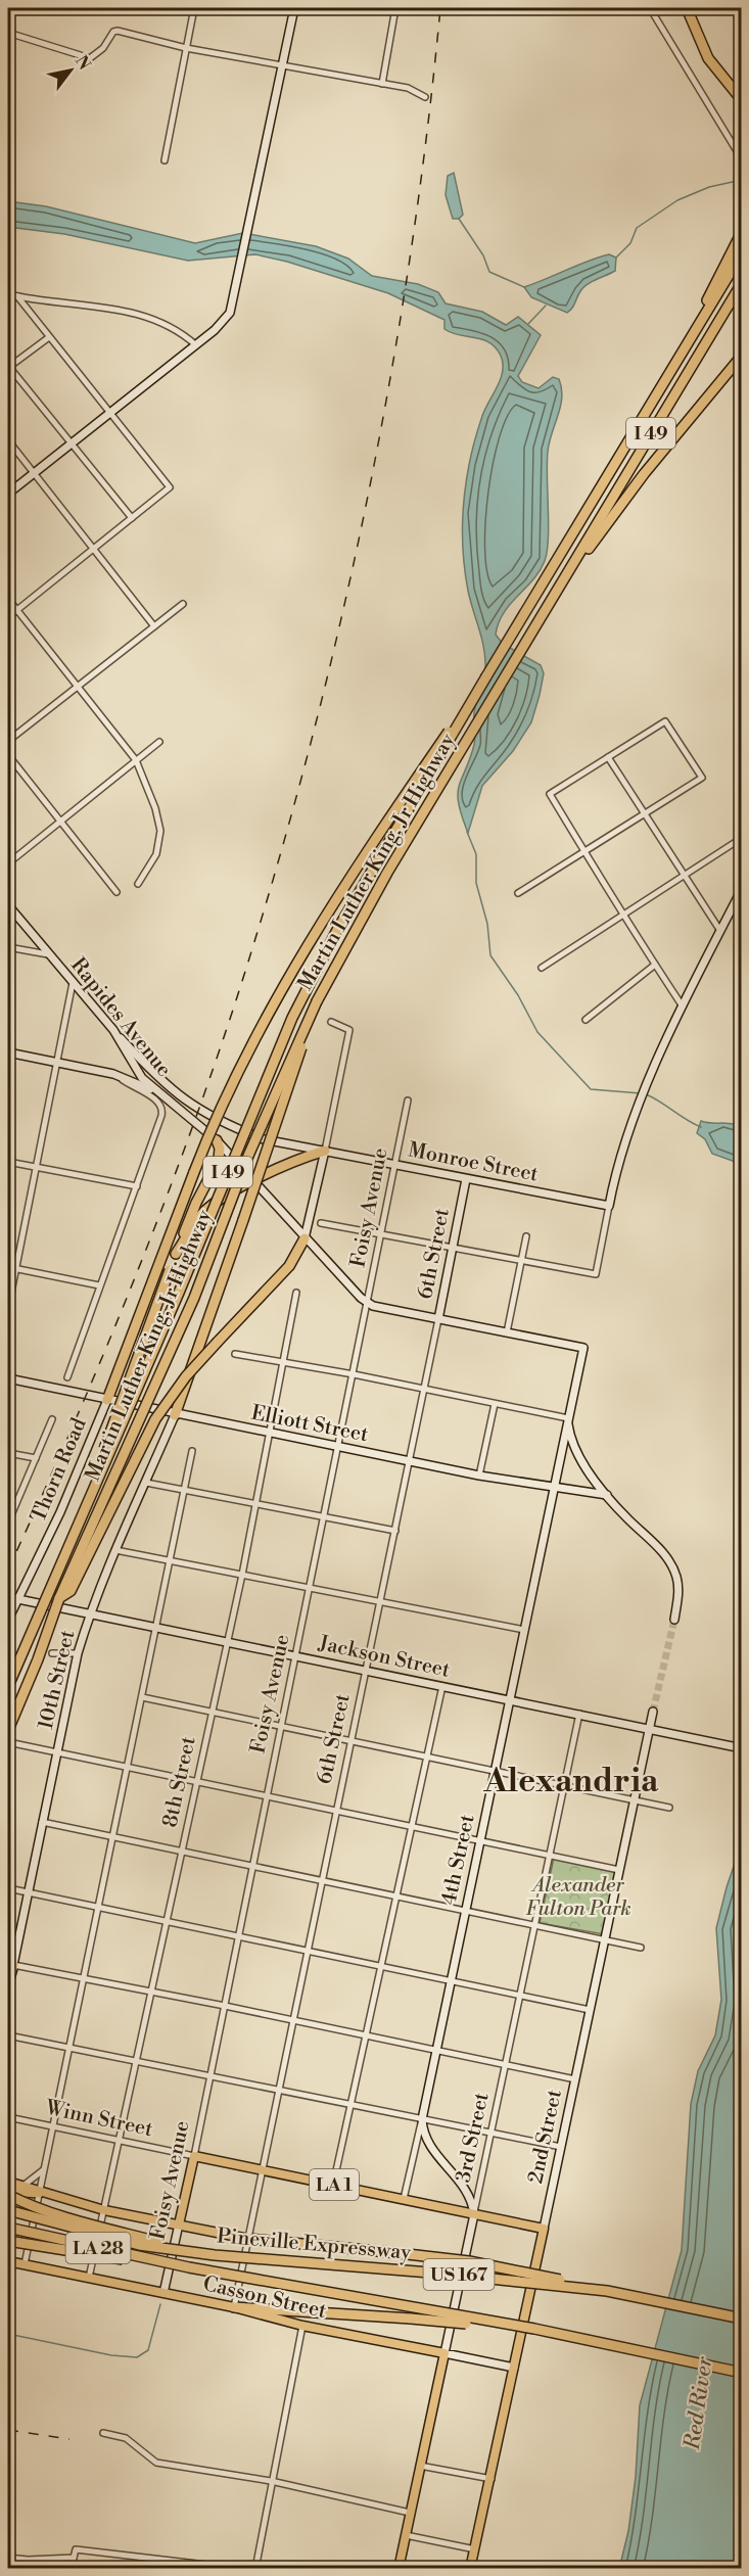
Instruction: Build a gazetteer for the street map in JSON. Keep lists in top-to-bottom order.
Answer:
{
  "streets": {
    "highway": [
      "I 49",
      "Martin Luther King, Jr Highway",
      "Pineville Expressway",
      "LA 28",
      "US 167"
    ],
    "main road": [
      "Rapides Avenue",
      "Monroe Street",
      "Foisy Avenue",
      "6th Street",
      "Elliott Street",
      "Thorn Road",
      "Jackson Street",
      "10th Street",
      "4th Street",
      "Winn Street",
      "2nd Street",
      "3rd Street",
      "LA 1",
      "Casson Street"
    ],
    "street": ["8th Street"]
  },
  "crossings": [
    ["Rapides Avenue", "Monroe Street"],
    ["Rapides Avenue", "Foisy Avenue"],
    ["Monroe Street", "Foisy Avenue"],
    ["Monroe Street", "6th Street"],
    ["Foisy Avenue", "Elliott Street"],
    ["Foisy Avenue", "Jackson Street"],
    ["Foisy Avenue", "Winn Street"],
    ["Foisy Avenue", "Casson Street"],
    ["6th Street", "Elliott Street"],
    ["6th Street", "Jackson Street"],
    ["6th Street", "Winn Street"],
    ["6th Street", "Casson Street"],
    ["Elliott Street", "Thorn Road"],
    ["Elliott Street", "10th Street"],
    ["Elliott Street", "8th Street"],
    ["Elliott Street", "4th Street"],
    ["Thorn Road", "Jackson Street"],
    ["Jackson Street", "10th Street"],
    ["Jackson Street", "8th Street"],
    ["Jackson Street", "4th Street"],
    ["Jackson Street", "2nd Street"],
    ["Jackson Street", "3rd Street"],
    ["8th Street", "Winn Street"],
    ["8th Street", "Casson Street"],
    ["4th Street", "Winn Street"],
    ["Winn Street", "2nd Street"],
    ["Winn Street", "3rd Street"],
    ["2nd Street", "Casson Street"],
    ["3rd Street", "Casson Street"],
    ["Pineville Expressway", "LA 28"],
    ["Pineville Expressway", "US 167"],
    ["LA 28", "US 167"]
  ],
  "districts": ["Alexandria"],
  "water": ["Red River"],
  "parks": ["Alexander Fulton Park"],
  "north": "top right"
}
